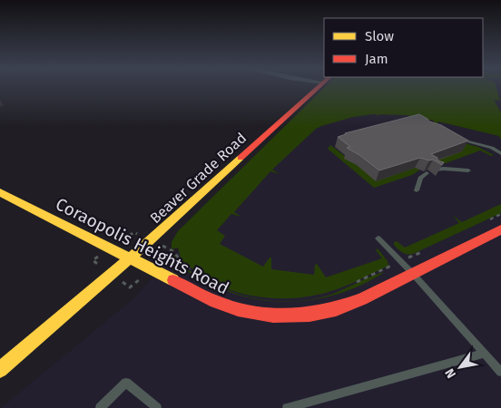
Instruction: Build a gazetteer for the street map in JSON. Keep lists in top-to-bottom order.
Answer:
{
  "streets": {
    "main road": ["Beaver Grade Road", "Coraopolis Heights Road"]
  },
  "crossings": [
    ["Beaver Grade Road", "Coraopolis Heights Road"]
  ],
  "legend": ["Slow", "Jam"],
  "north": "bottom left"
}
